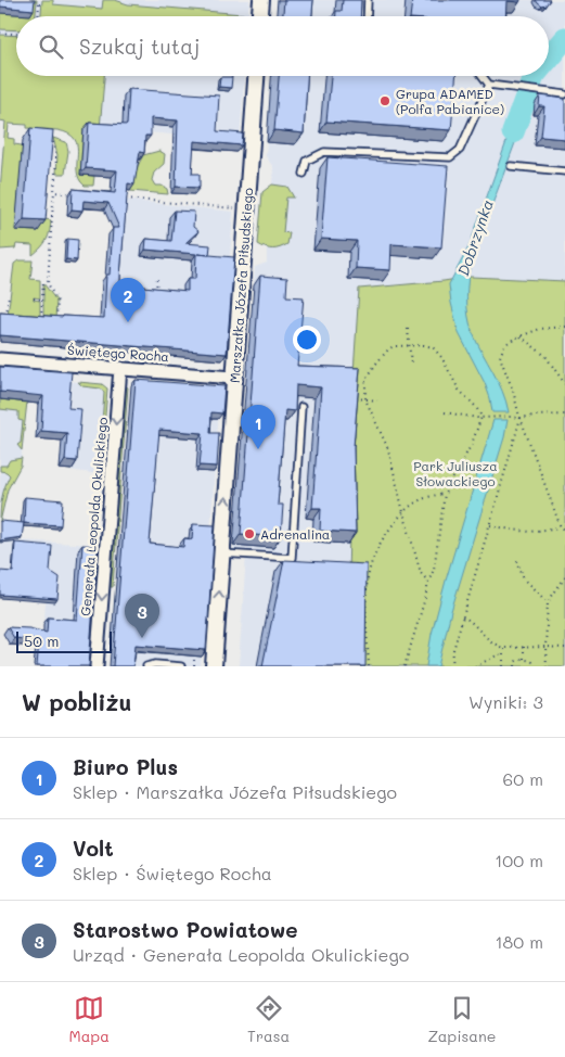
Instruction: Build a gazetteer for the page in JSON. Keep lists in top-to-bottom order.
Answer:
{
  "streets": {
    "street": ["Marszałka Józefa Piłsudskiego", "Świętego Rocha", "Generała Leopolda Okulickiego"]
  },
  "crossings": [
    ["Marszałka Józefa Piłsudskiego", "Świętego Rocha"],
    ["Świętego Rocha", "Generała Leopolda Okulickiego"]
  ],
  "one_way": ["Marszałka Józefa Piłsudskiego", "Generała Leopolda Okulickiego"],
  "water": ["Dobrzynka"],
  "parks": ["Park Juliusza Słowackiego"],
  "places": ["Grupa ADAMED (Polfa Pabianice)", "Adrenalina"],
  "scale_bar": "50 m",
  "page": {
    "search": "Szukaj tutaj",
    "pins": ["2", "1", "3"],
    "scale": "50 m",
    "heading": ["W pobliżu", "Wyniki: 3"],
    "list": [
      {
        "mark": "1",
        "name": "Biuro Plus",
        "note": "Sklep · Marszałka Józefa Piłsudskiego",
        "value": "60 m"
      },
      {
        "mark": "2",
        "name": "Volt",
        "note": "Sklep · Świętego Rocha",
        "value": "100 m"
      },
      {
        "mark": "3",
        "name": "Starostwo Powiatowe",
        "note": "Urząd · Generała Leopolda Okulickiego",
        "value": "180 m"
      }
    ],
    "nav": ["Mapa", "Trasa", "Zapisane"]
  }
}
